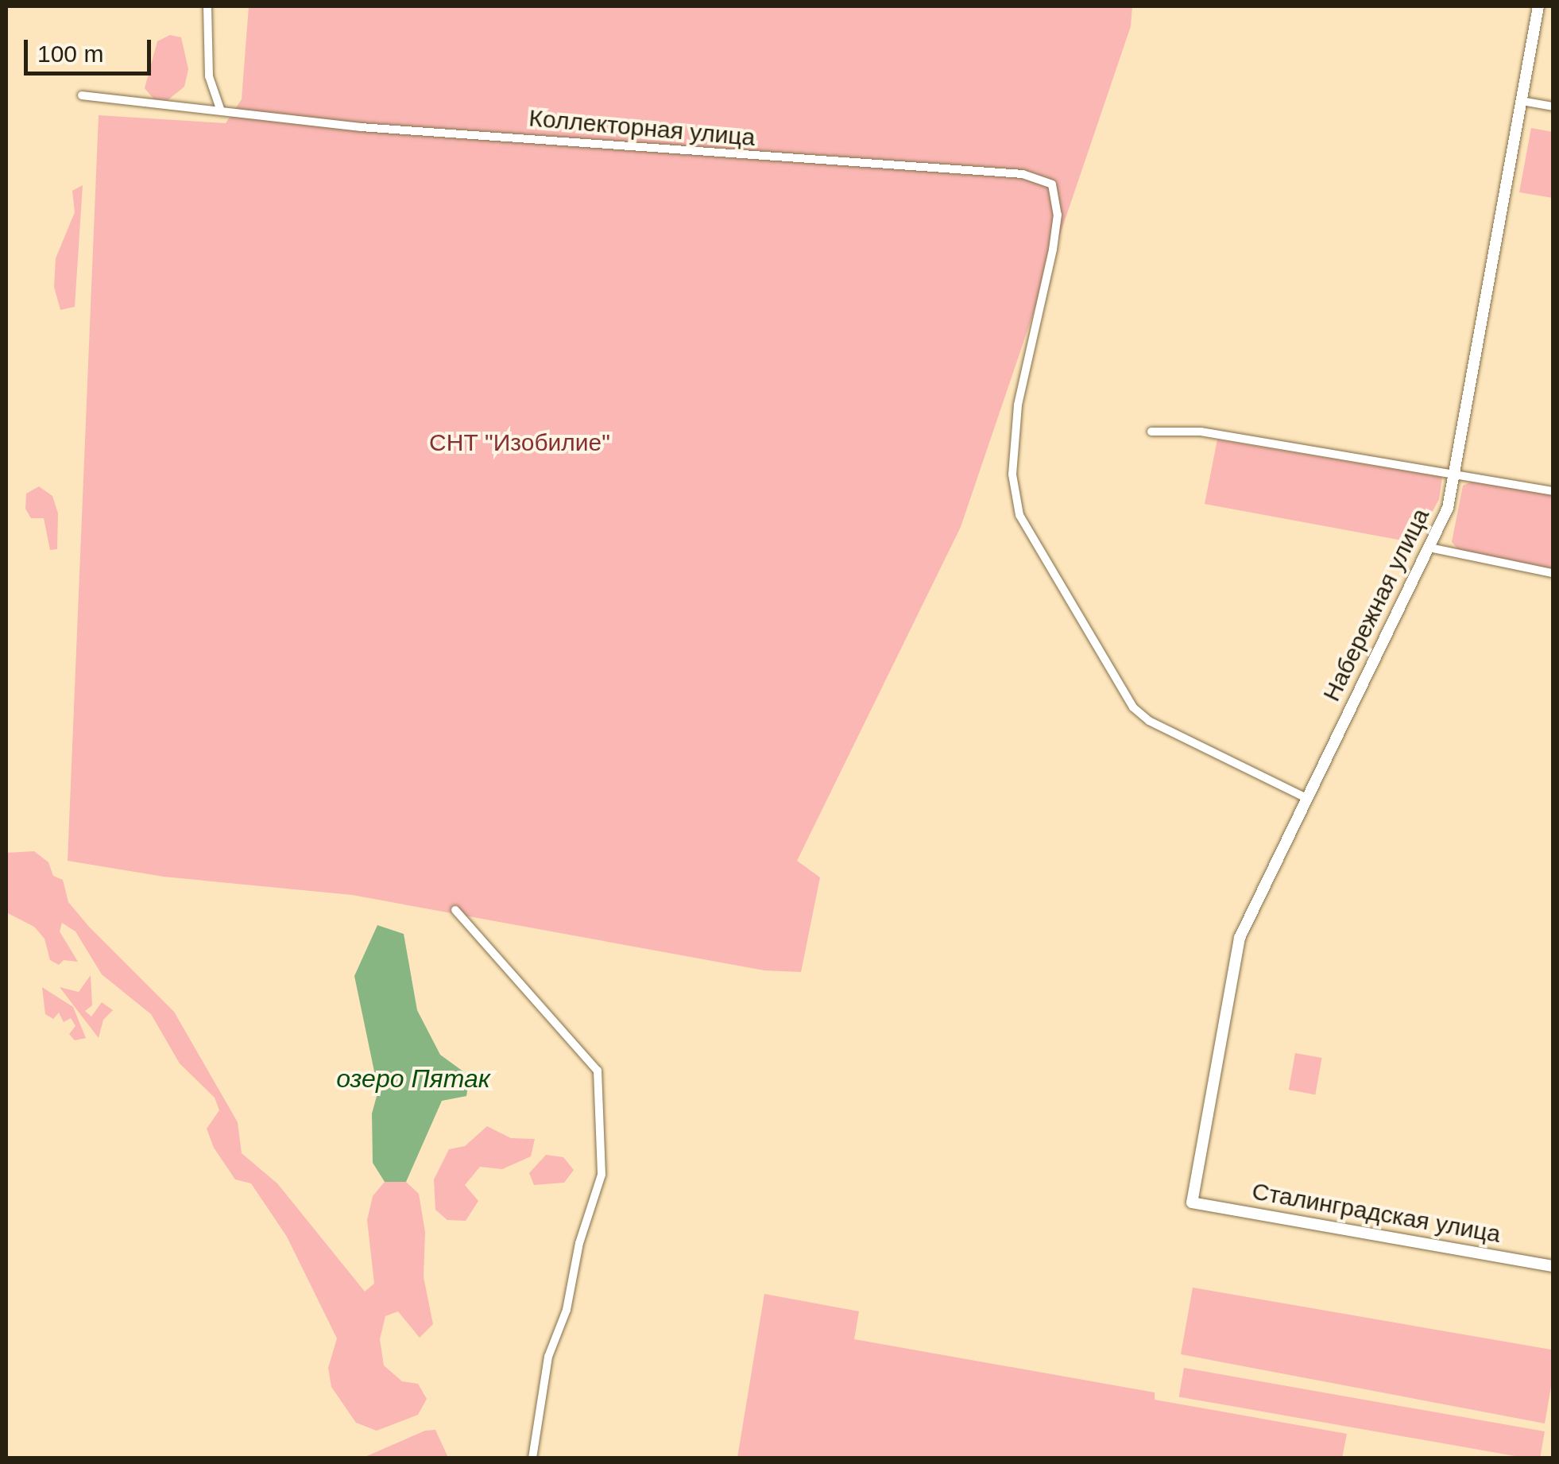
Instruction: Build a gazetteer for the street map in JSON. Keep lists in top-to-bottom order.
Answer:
{
  "streets": {
    "street": ["Коллекторная улица", "Набережная улица", "Сталинградская улица"]
  },
  "crossings": [
    ["Коллекторная улица", "Набережная улица"],
    ["Набережная улица", "Сталинградская улица"]
  ],
  "water": ["озеро Пятак"],
  "parks": ["СНТ \"Изобилие\""],
  "scale_bar": "100 m"
}
